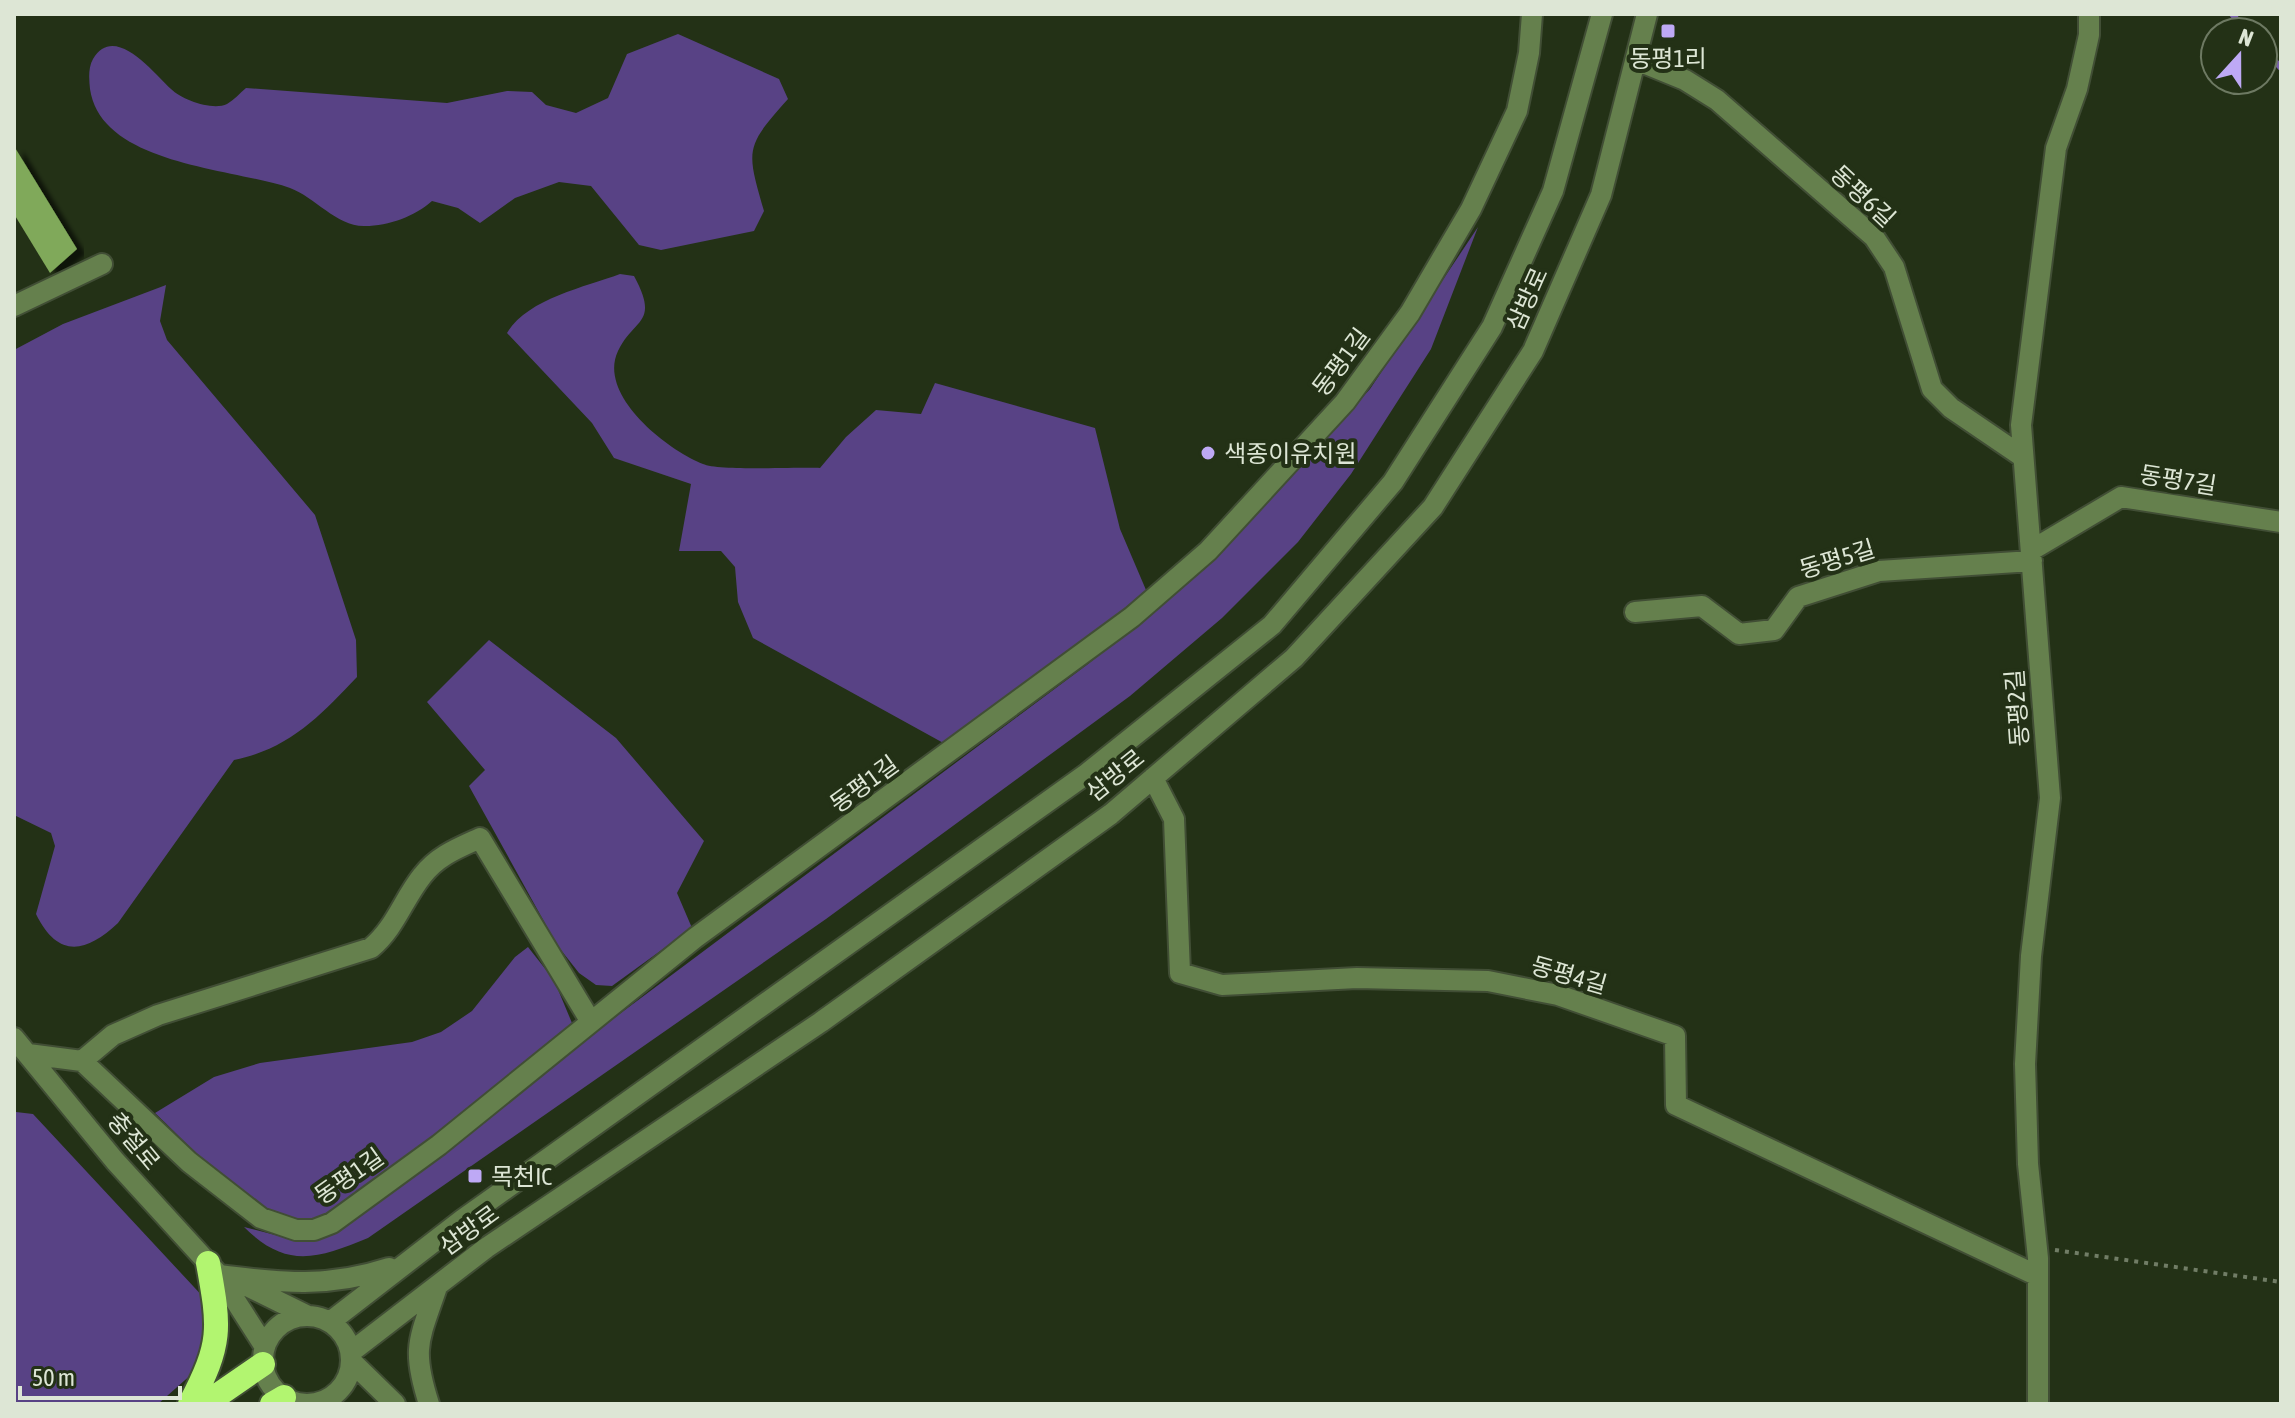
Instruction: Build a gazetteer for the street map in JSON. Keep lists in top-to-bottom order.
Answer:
{
  "streets": {
    "street": [
      "동평6길",
      "삼방로",
      "동평1길",
      "동평7길",
      "동평5길",
      "동평2길",
      "동평4길",
      "충절로"
    ]
  },
  "crossings": [
    ["동평6길", "삼방로"],
    ["동평6길", "동평2길"],
    ["삼방로", "동평4길"],
    ["삼방로", "충절로"],
    ["동평7길", "동평5길"],
    ["동평7길", "동평2길"],
    ["동평5길", "동평2길"],
    ["동평2길", "동평4길"]
  ],
  "places": {
    "transit": ["동평1리", "목천IC"],
    "other": ["색종이유치원"]
  },
  "scale_bar": "50 m",
  "north": "top"
}
